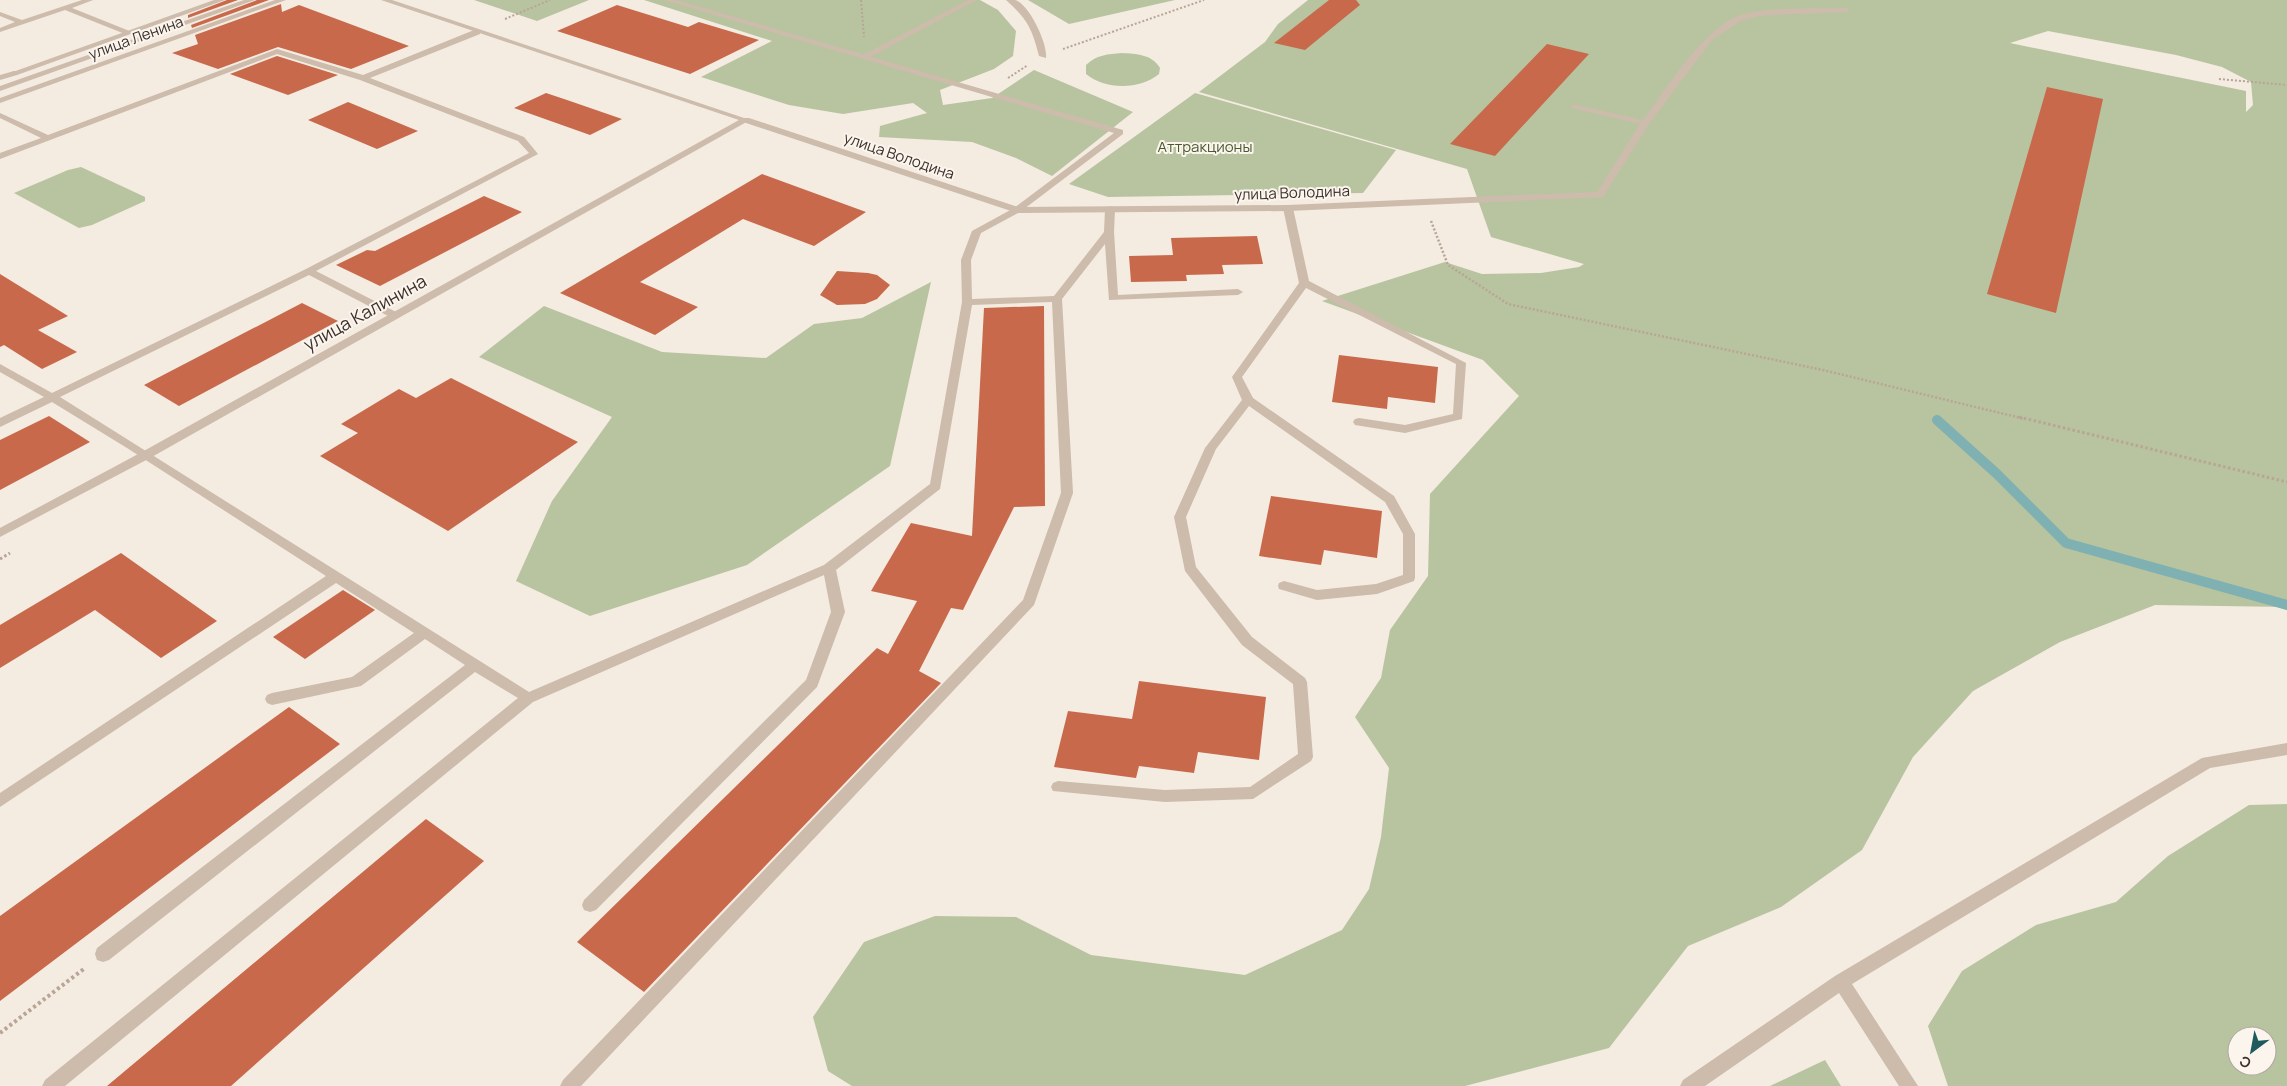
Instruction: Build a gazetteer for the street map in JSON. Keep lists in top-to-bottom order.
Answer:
{
  "streets": {
    "street": ["улица Ленина", "улица Володина", "улица Калинина"]
  },
  "crossings": [
    ["улица Володина", "улица Калинина"]
  ],
  "parks": ["Аттракционы"],
  "north": "bottom left"
}
